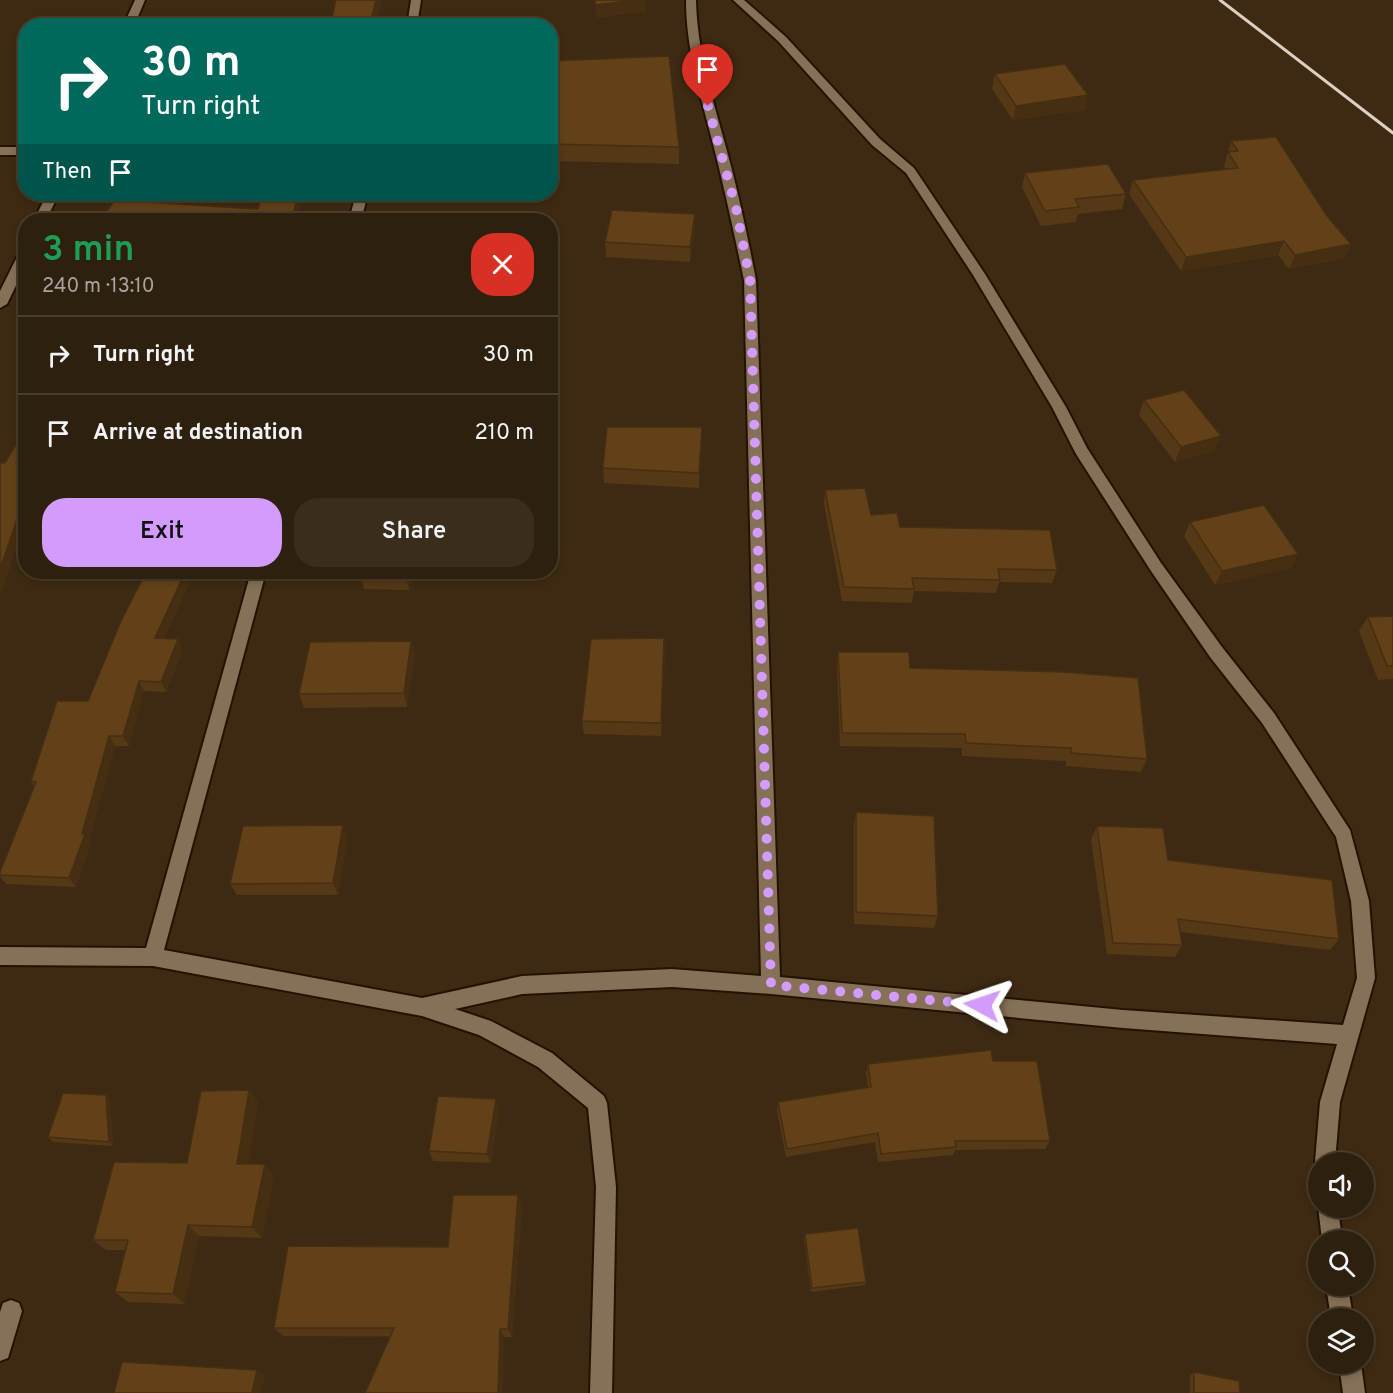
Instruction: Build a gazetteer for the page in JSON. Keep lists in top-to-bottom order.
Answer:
{
  "page": {
    "turn": ["30 m", "Turn right"],
    "then": "Then",
    "heading": ["3 min", "240 m · 13:10"],
    "list": [
      {
        "name": "Turn right",
        "value": "30 m"
      },
      {
        "name": "Arrive at destination",
        "value": "210 m"
      }
    ],
    "buttons": ["Exit", "Share"]
  }
}
